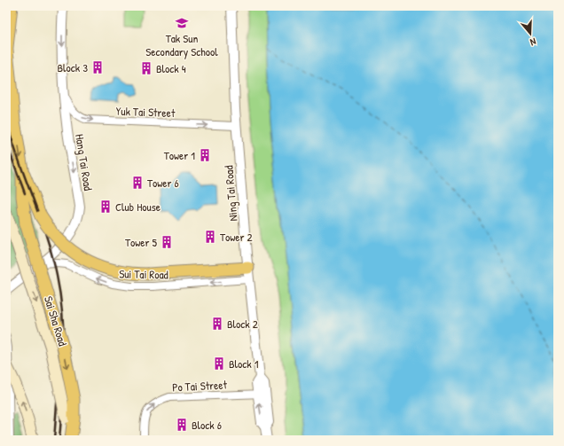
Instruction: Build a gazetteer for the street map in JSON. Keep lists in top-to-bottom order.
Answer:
{
  "streets": {
    "main road": ["Sai Sha Road"],
    "street": [
      "Yuk Tai Street",
      "Hang Tai Road",
      "Ning Tai Road",
      "Sui Tai Road",
      "Po Tai Street"
    ]
  },
  "crossings": [
    ["Yuk Tai Street", "Hang Tai Road"],
    ["Yuk Tai Street", "Ning Tai Road"],
    ["Hang Tai Road", "Sui Tai Road"],
    ["Ning Tai Road", "Sui Tai Road"],
    ["Ning Tai Road", "Po Tai Street"]
  ],
  "one_way": [
    "Yuk Tai Street",
    "Hang Tai Road",
    "Sui Tai Road",
    "Po Tai Street"
  ],
  "places": {
    "school or university": ["Tak Sun Secondary School"],
    "building": [
      "Block 3",
      "Block 4",
      "Tower 1",
      "Tower 6",
      "Club House",
      "Tower 2",
      "Tower 5",
      "Block 2",
      "Block 1",
      "Block 6"
    ]
  },
  "north": "bottom"
}
